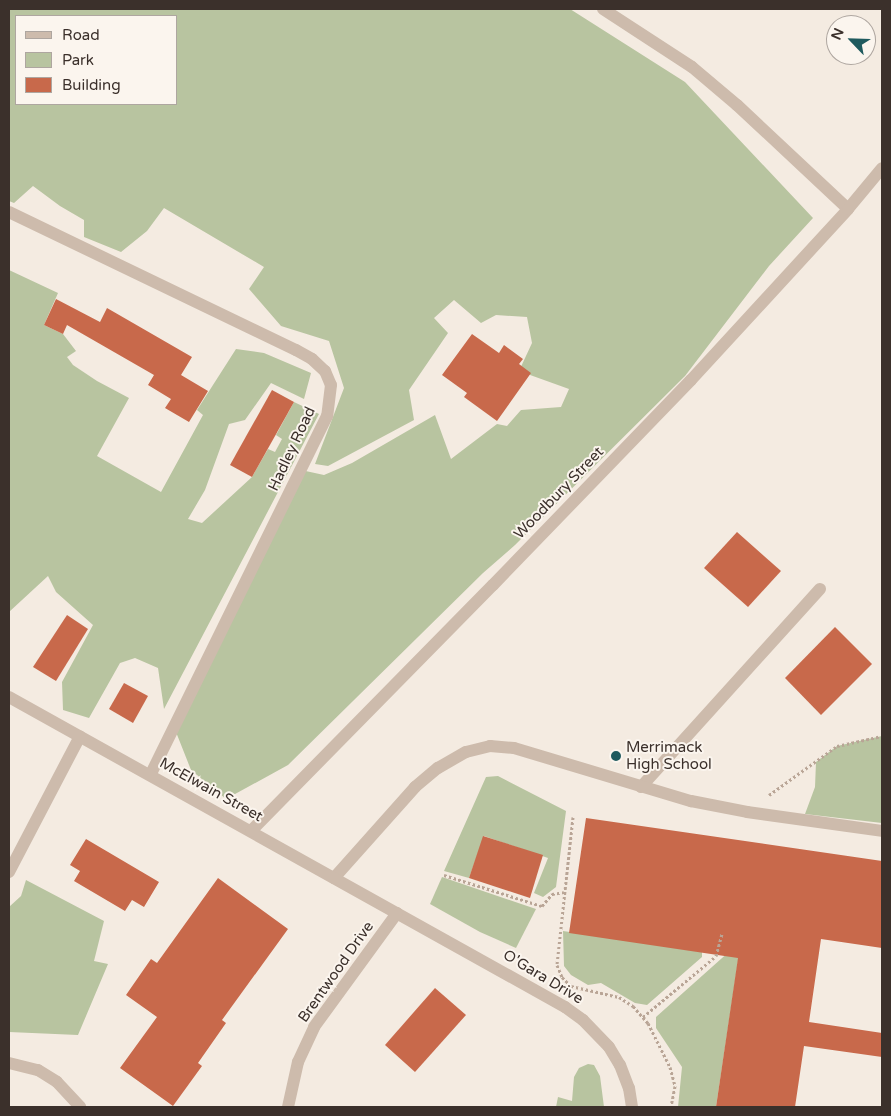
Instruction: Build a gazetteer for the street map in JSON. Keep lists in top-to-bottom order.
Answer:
{
  "streets": {
    "street": [
      "Hadley Road",
      "Woodbury Street",
      "McElwain Street",
      "Brentwood Drive",
      "O'Gara Drive"
    ]
  },
  "crossings": [
    ["Hadley Road", "McElwain Street"],
    ["Woodbury Street", "McElwain Street"],
    ["McElwain Street", "Brentwood Drive"],
    ["McElwain Street", "O'Gara Drive"],
    ["Brentwood Drive", "O'Gara Drive"]
  ],
  "places": ["Merrimack High School"],
  "legend": ["Road", "Park", "Building"],
  "north": "top left"
}
